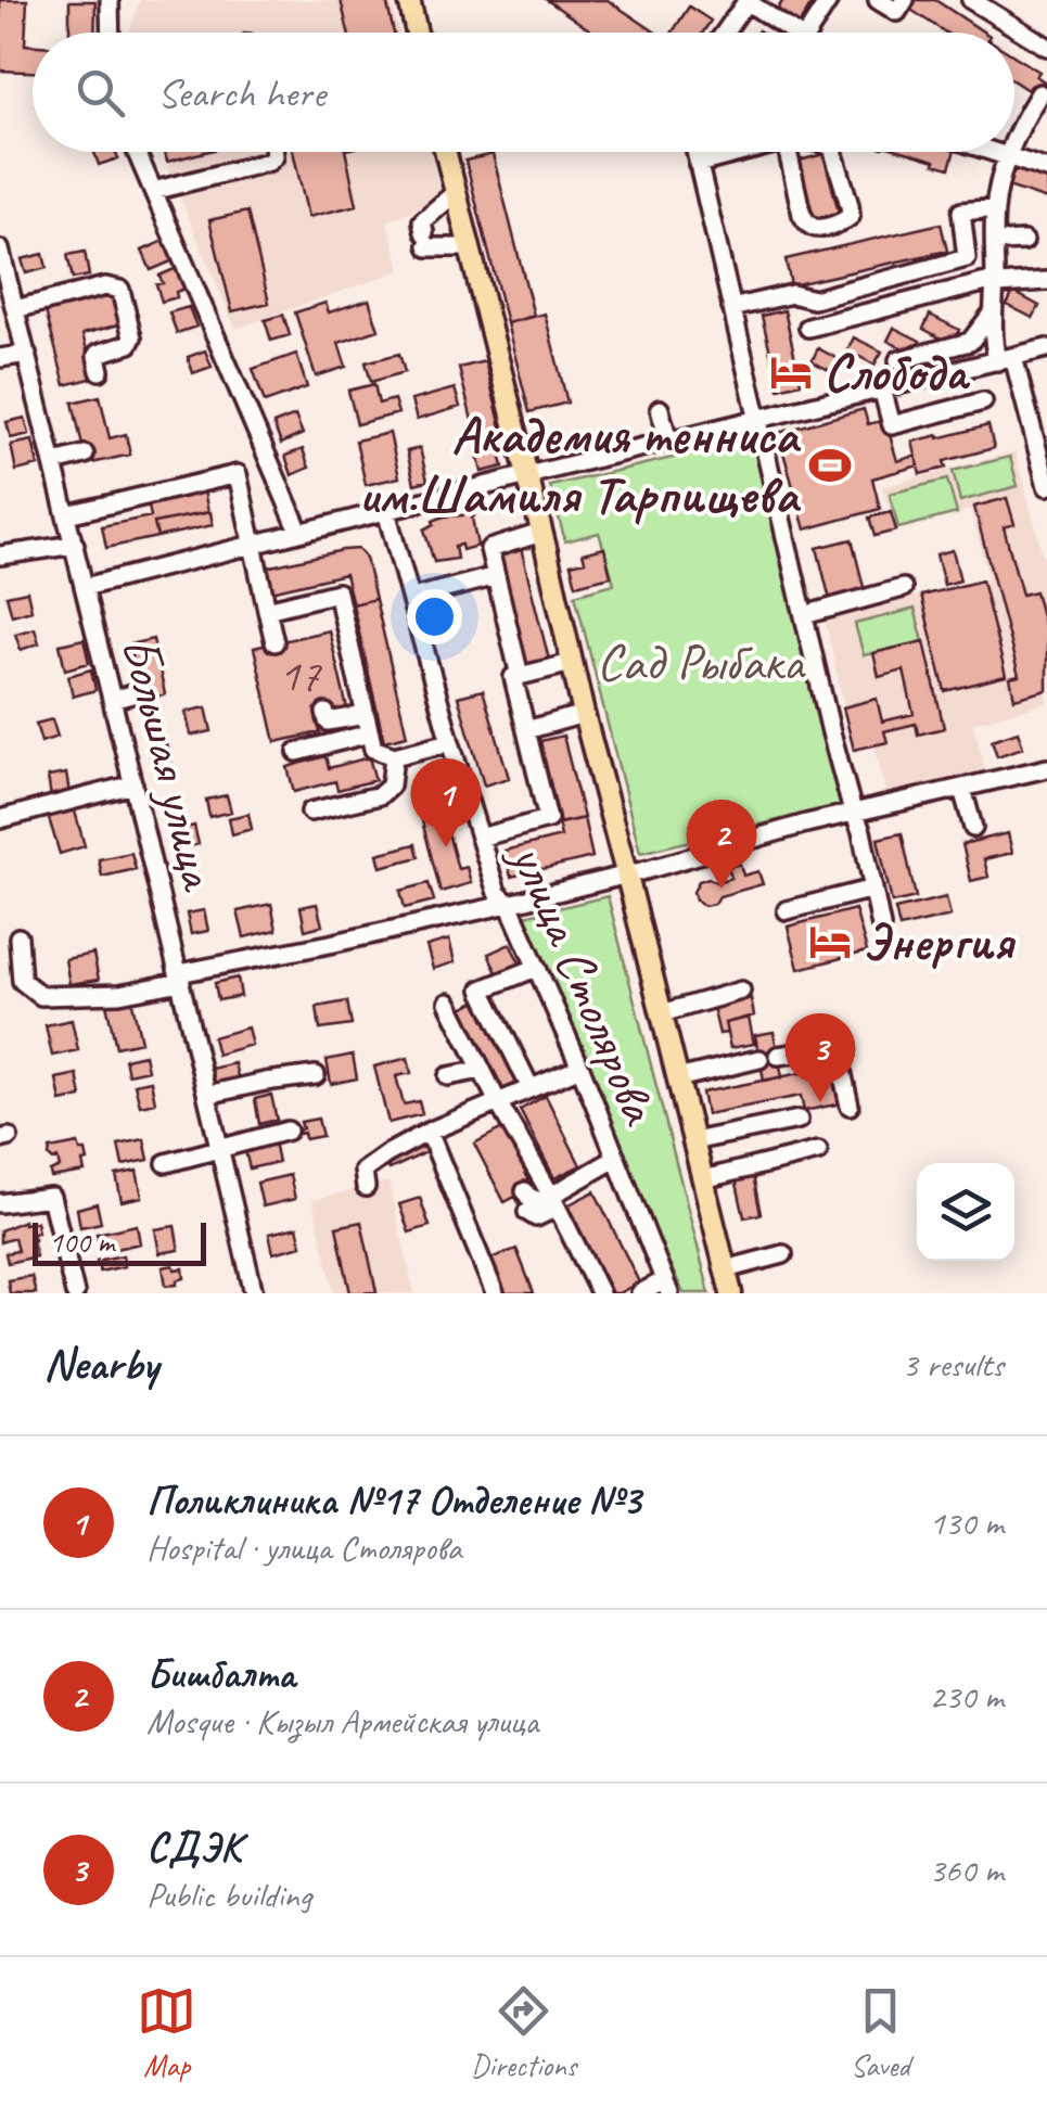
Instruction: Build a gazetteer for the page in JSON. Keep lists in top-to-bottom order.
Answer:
{
  "streets": {
    "street": ["Большая улица", "улица Столярова"]
  },
  "parks": ["Сад Рыбака"],
  "places": {
    "hotel": ["Слобода", "Энергия"],
    "sports": ["Академия тенниса им.Шамиля Тарпищева"]
  },
  "house_numbers": ["17"],
  "scale_bar": "100 m",
  "page": {
    "search": "Search here",
    "pins": ["1", "2", "3"],
    "scale": "100 m",
    "heading": ["Nearby", "3 results"],
    "list": [
      {
        "mark": "1",
        "name": "Поликлиника №17 Отделение №3",
        "note": "Hospital · улица Столярова",
        "value": "130 m"
      },
      {
        "mark": "2",
        "name": "Бишбалта",
        "note": "Mosque · Кызыл Армейская улица",
        "value": "230 m"
      },
      {
        "mark": "3",
        "name": "СДЭК",
        "note": "Public building",
        "value": "360 m"
      }
    ],
    "nav": ["Map", "Directions", "Saved"]
  }
}
